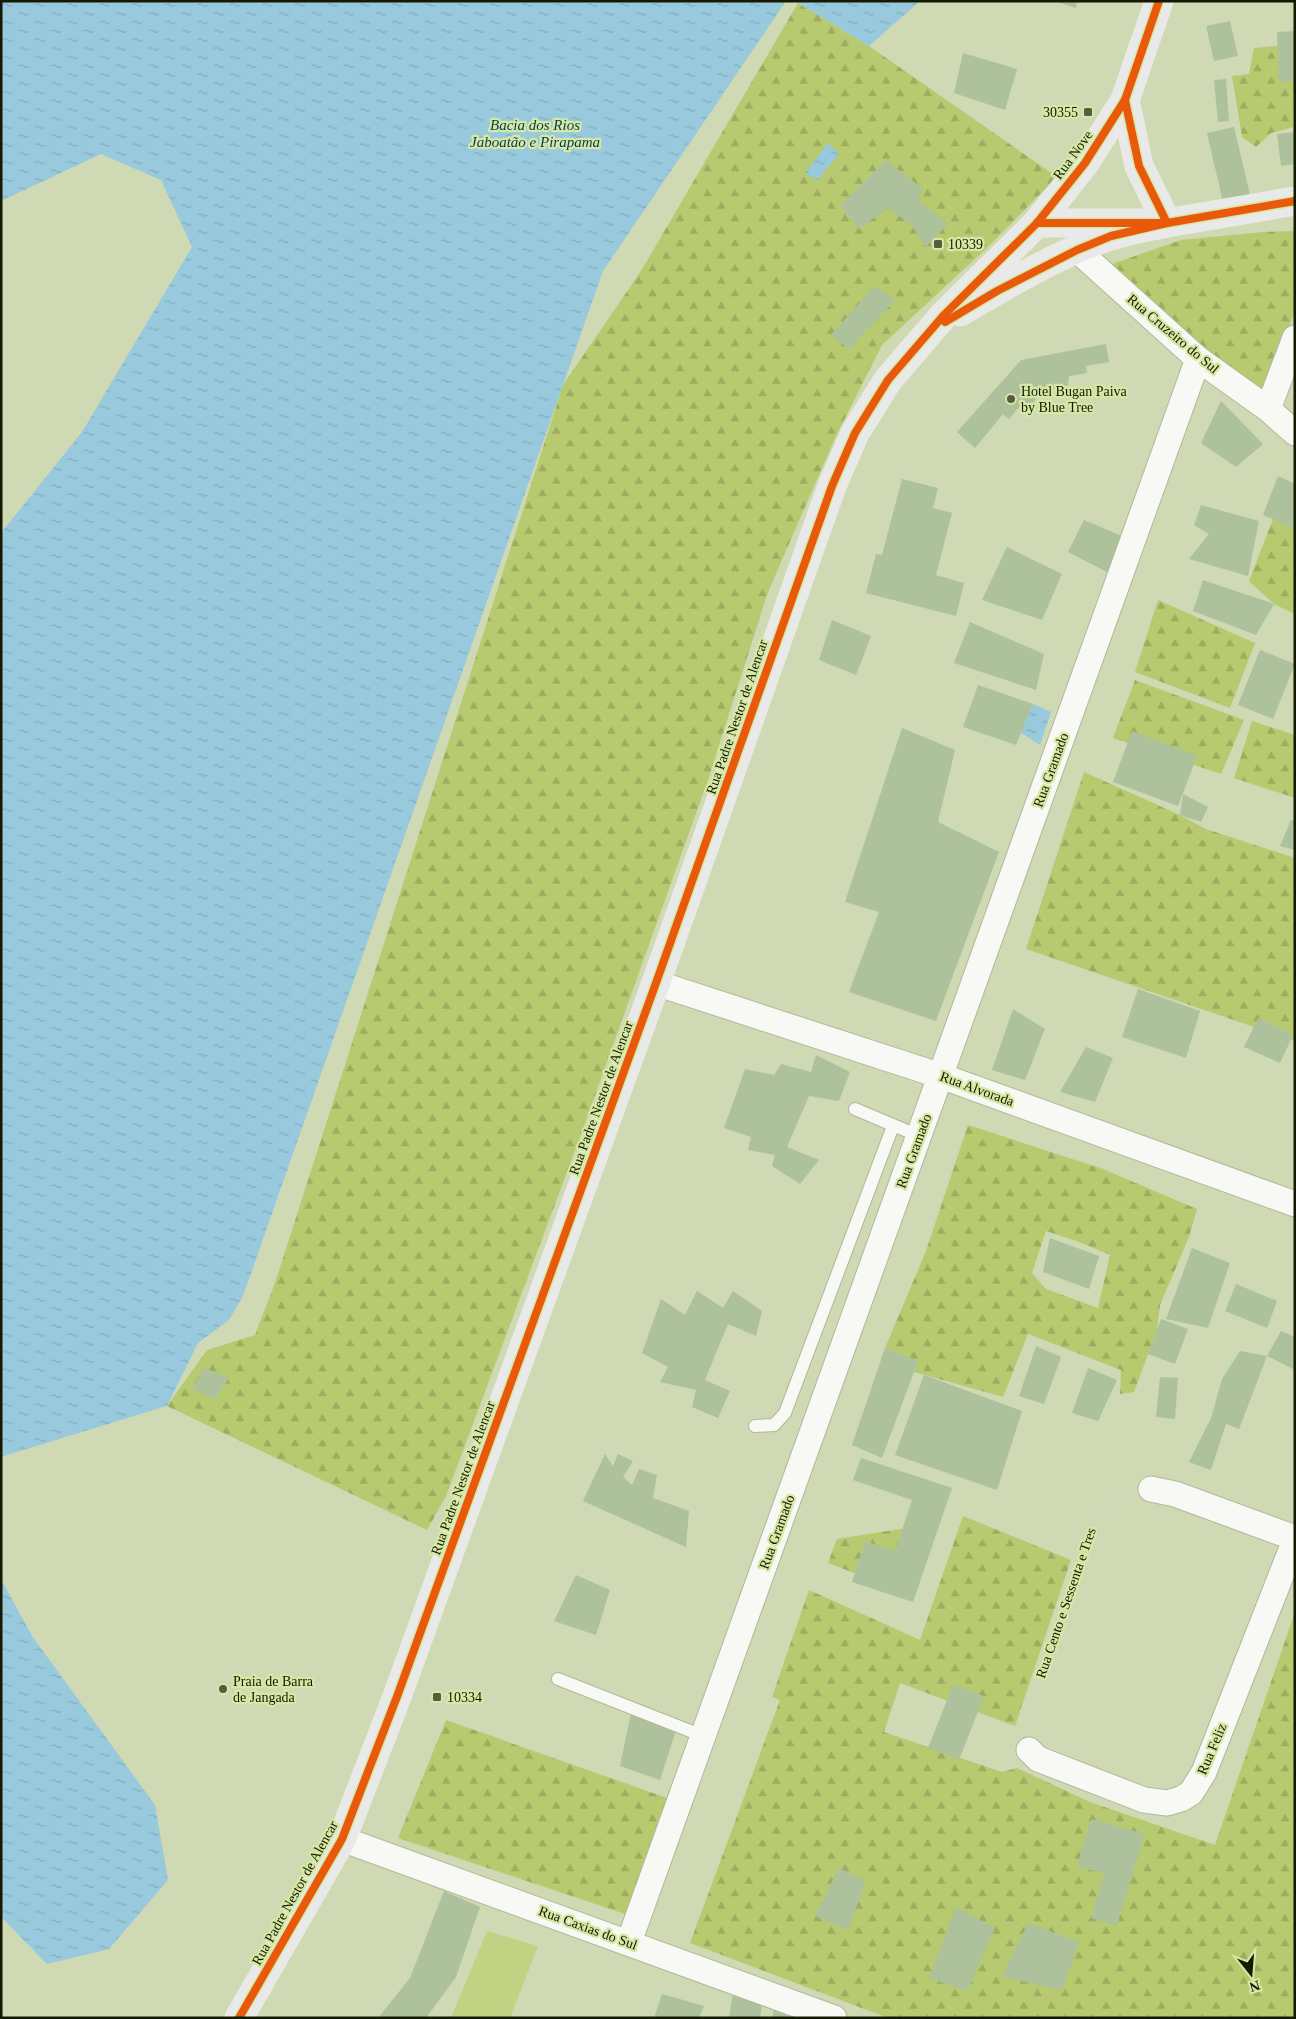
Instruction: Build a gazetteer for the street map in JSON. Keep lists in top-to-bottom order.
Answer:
{
  "streets": {
    "main road": ["Rua Nove", "Rua Padre Nestor de Alencar"],
    "street": [
      "Rua Cruzeiro do Sul",
      "Rua Gramado",
      "Rua Alvorada",
      "Rua Feliz",
      "Rua Caxias do Sul"
    ],
    "path": ["Rua Cento e Sessenta e Tres"]
  },
  "crossings": [
    ["Rua Nove", "Rua Padre Nestor de Alencar"],
    ["Rua Cruzeiro do Sul", "Rua Gramado"],
    ["Rua Padre Nestor de Alencar", "Rua Alvorada"],
    ["Rua Padre Nestor de Alencar", "Rua Caxias do Sul"],
    ["Rua Gramado", "Rua Alvorada"],
    ["Rua Gramado", "Rua Caxias do Sul"],
    ["Rua Cento e Sessenta e Tres", "Rua Feliz"]
  ],
  "water": ["Bacia dos Rios Jaboatão e Pirapama"],
  "places": {
    "transit": ["30355", "10339", "10334"],
    "other": ["Hotel Bugan Paiva by Blue Tree", "Praia de Barra de Jangada"]
  },
  "north": "bottom"
}
